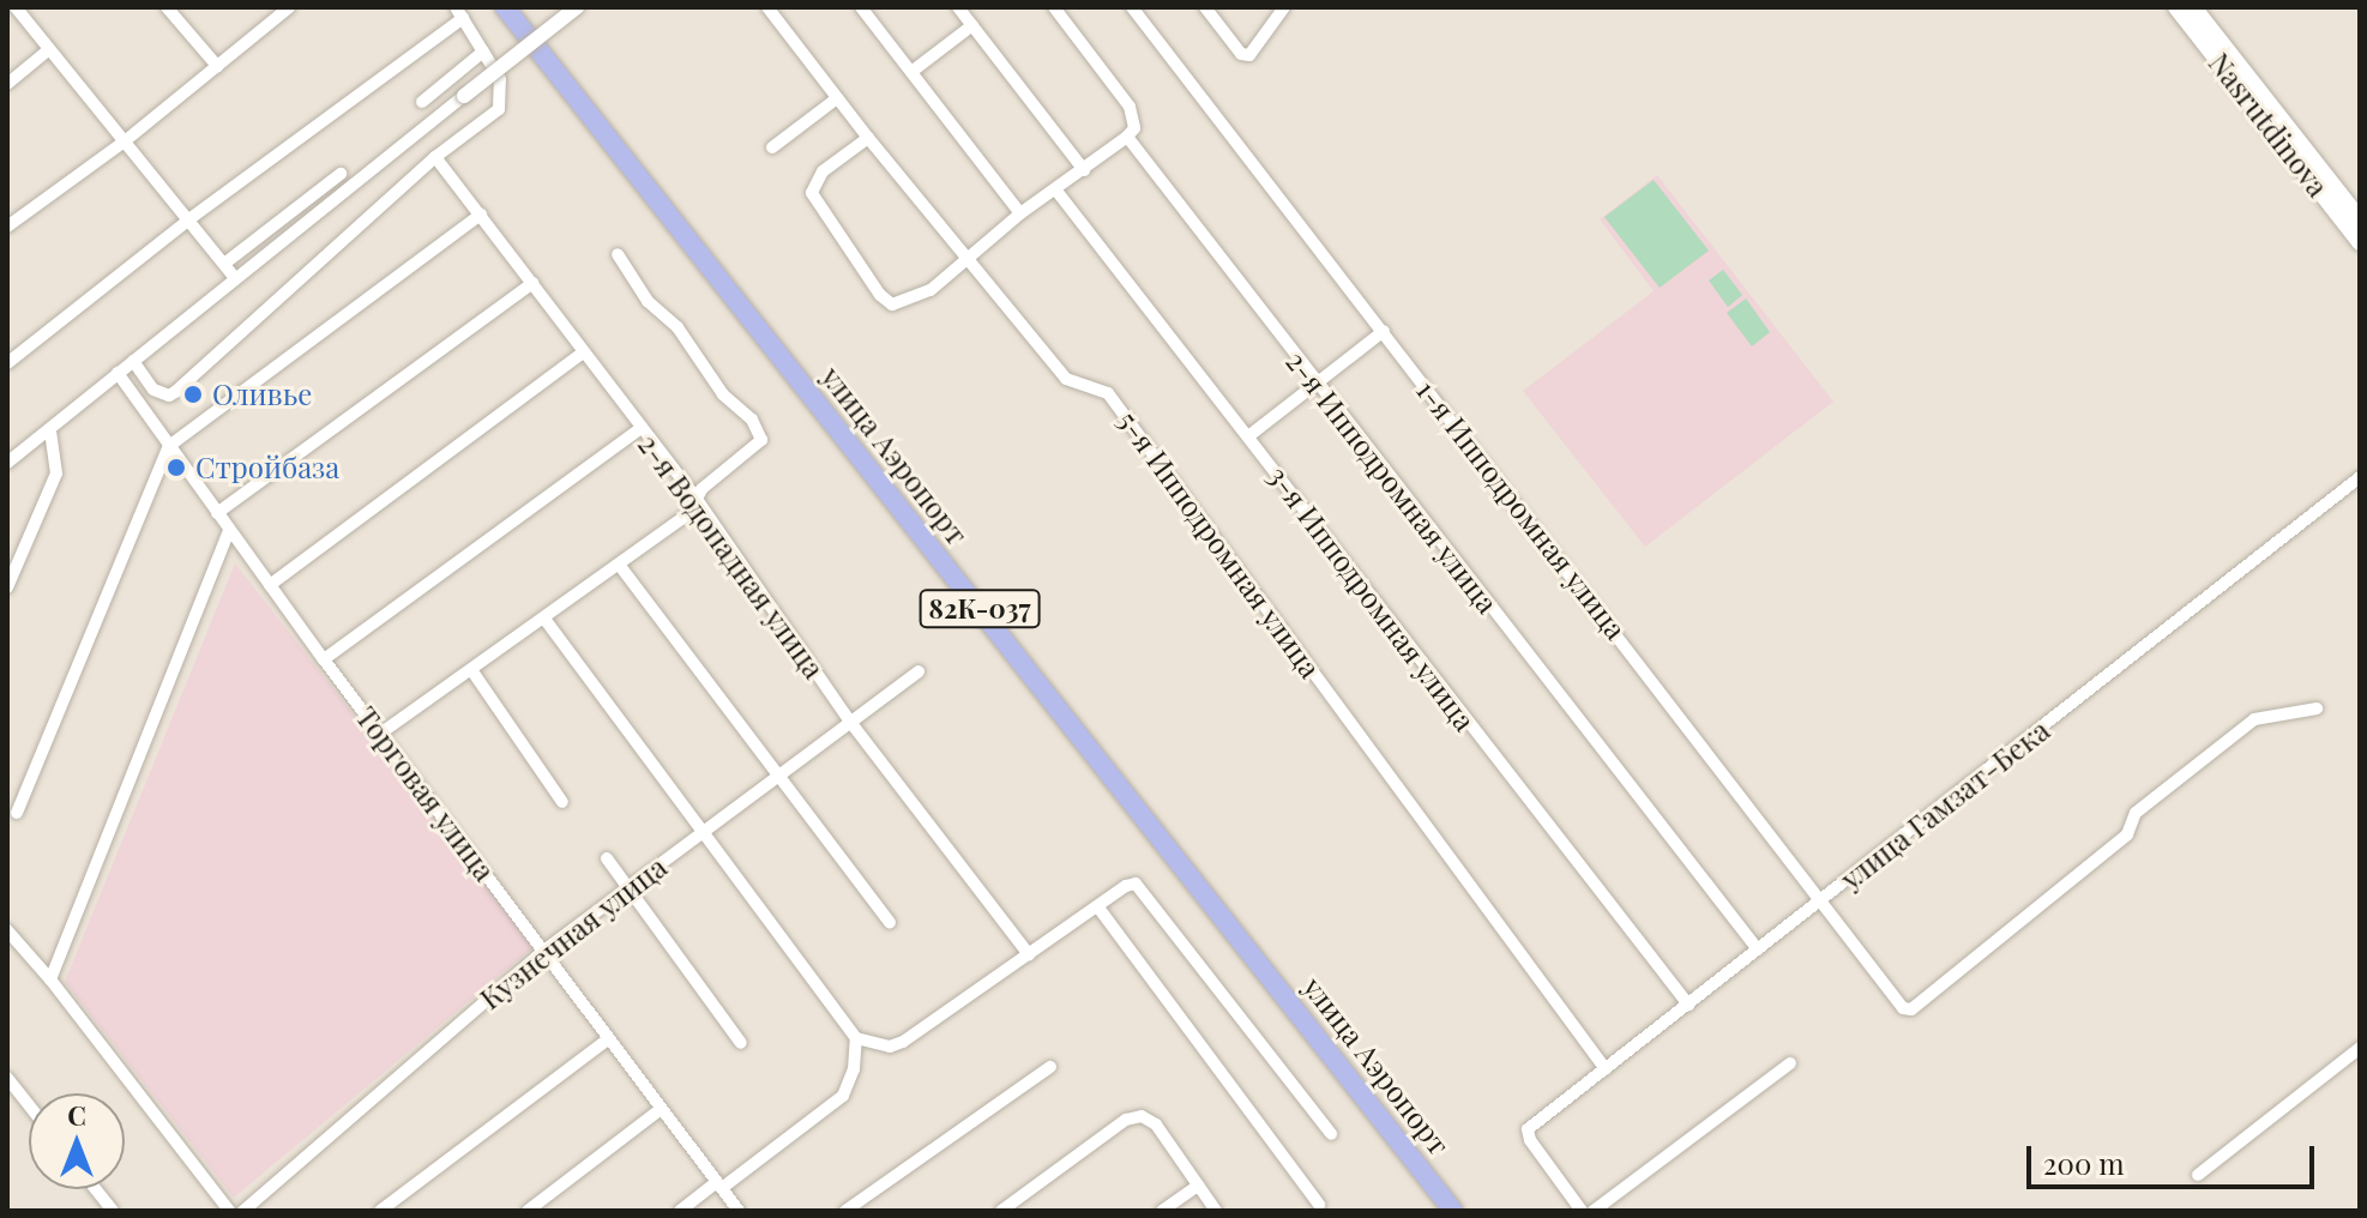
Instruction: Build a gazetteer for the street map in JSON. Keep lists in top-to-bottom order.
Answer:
{
  "streets": {
    "main road": ["Nasrutdinova", "улица Аэропорт", "82К-037"],
    "street": [
      "2-я Ипподромная улица",
      "1-я Ипподромная улица",
      "5-я Ипподромная улица",
      "2-я Водопадная улица",
      "3-я Ипподромная улица",
      "Торговая улица",
      "улица Гамзат-Бека",
      "Кузнечная улица"
    ]
  },
  "crossings": [
    ["2-я Ипподромная улица", "улица Гамзат-Бека"],
    ["1-я Ипподромная улица", "улица Гамзат-Бека"],
    ["5-я Ипподромная улица", "улица Гамзат-Бека"],
    ["2-я Водопадная улица", "Кузнечная улица"],
    ["3-я Ипподромная улица", "улица Гамзат-Бека"],
    ["Торговая улица", "Кузнечная улица"]
  ],
  "places": ["Оливье", "Стройбаза"],
  "scale_bar": "200 m",
  "north": "top"
}
